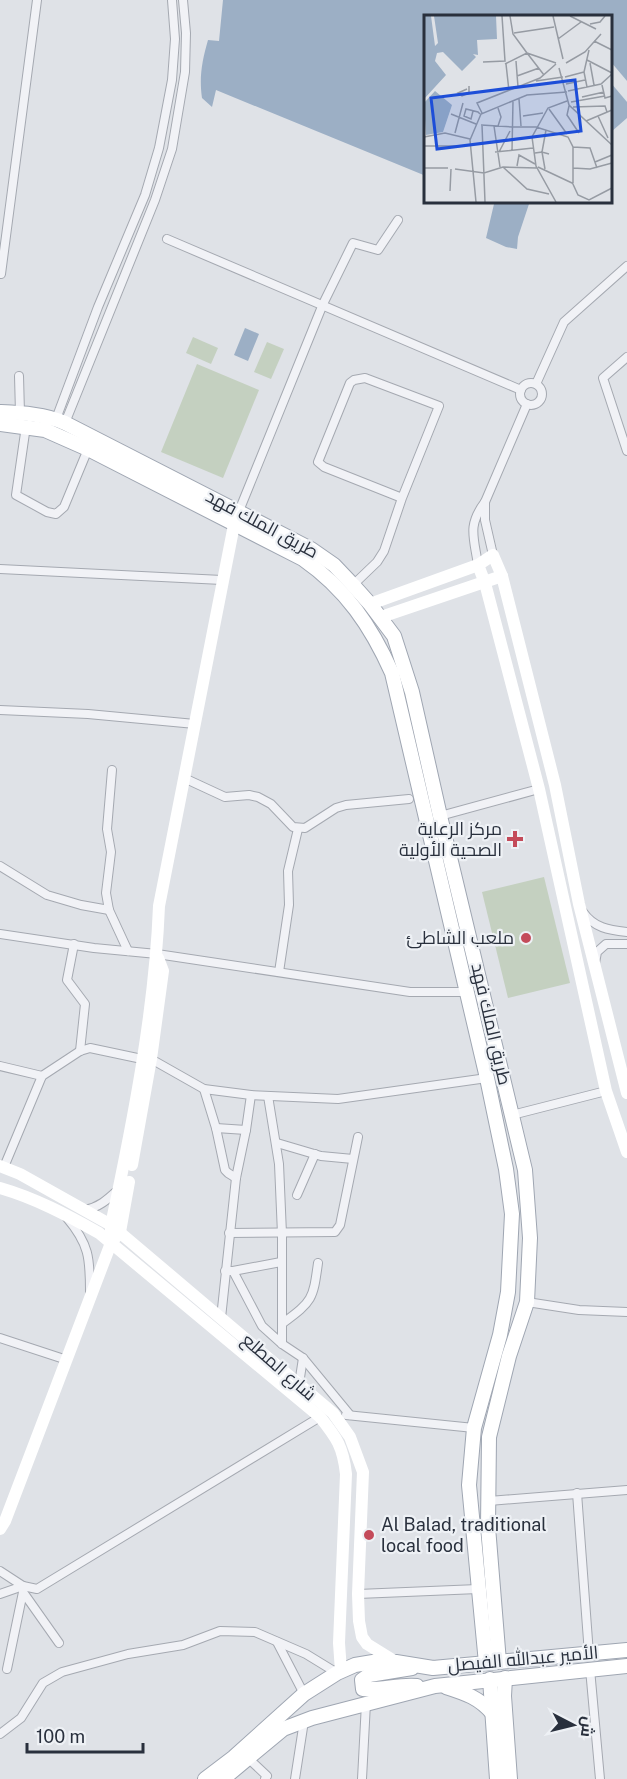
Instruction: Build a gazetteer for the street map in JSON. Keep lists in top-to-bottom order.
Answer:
{
  "streets": {
    "main road": ["طريق الملك فهد", "شارع المطلع", "الأمير عبدالله الفيصل"]
  },
  "crossings": [
    ["طريق الملك فهد", "الأمير عبدالله الفيصل"],
    ["شارع المطلع", "الأمير عبدالله الفيصل"]
  ],
  "places": {
    "health": ["مركز الرعاية الصحية الأولية"],
    "other": ["ملعب الشاطئ", "Al Balad, traditional local food"]
  },
  "scale_bar": "100 m",
  "north": "right"
}
